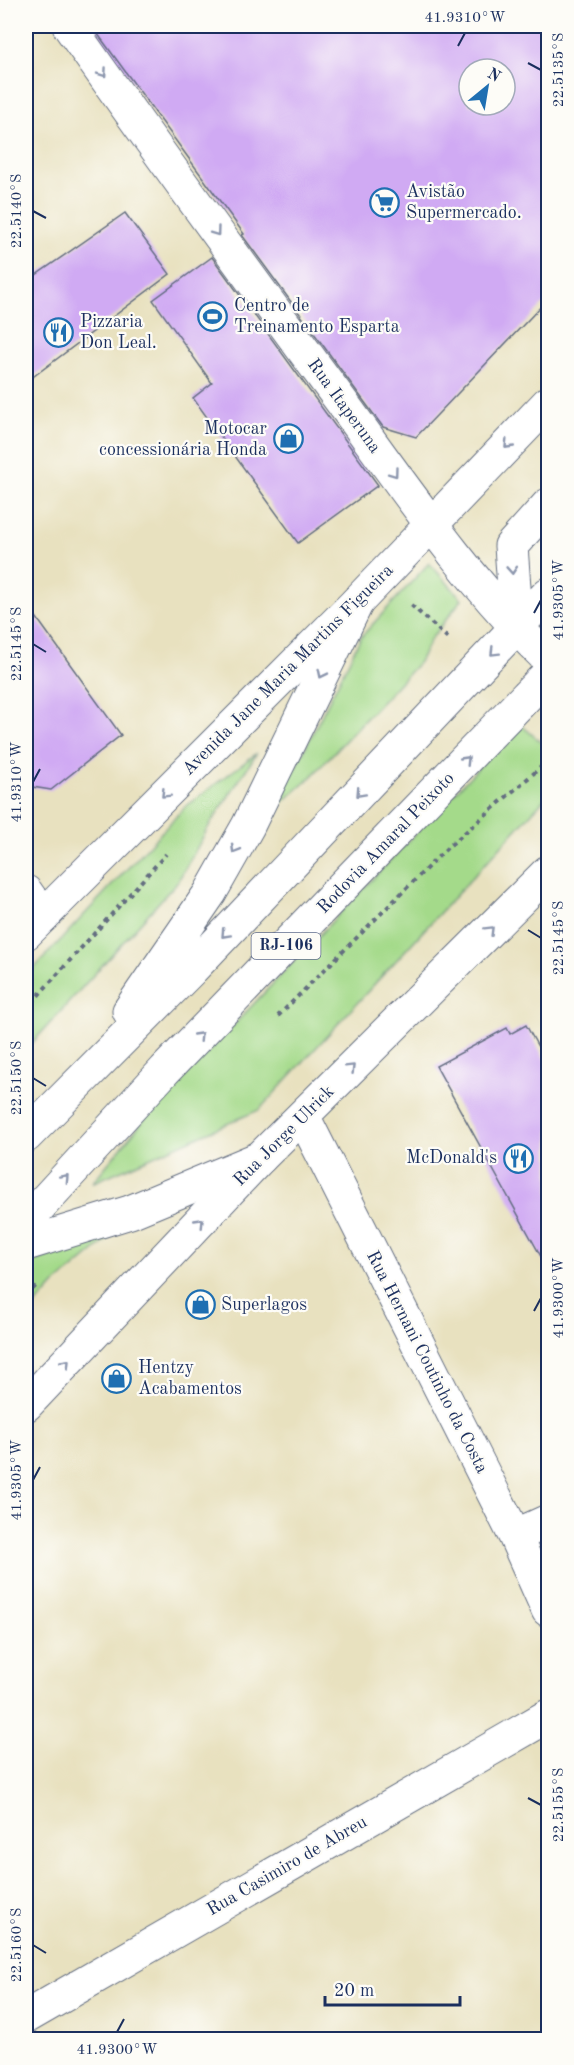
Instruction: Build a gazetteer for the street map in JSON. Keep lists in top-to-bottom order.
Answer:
{
  "streets": {
    "main road": [
      "Rua Itaperuna",
      "Avenida Jane Maria Martins Figueira",
      "Rodovia Amaral Peixoto",
      "RJ-106",
      "Rua Jorge Ulrick",
      "Rua Hernani Coutinho da Costa",
      "Rua Casimiro de Abreu"
    ]
  },
  "crossings": [
    ["Rua Itaperuna", "Avenida Jane Maria Martins Figueira"],
    ["Rua Itaperuna", "RJ-106"],
    ["Rua Jorge Ulrick", "Rua Hernani Coutinho da Costa"]
  ],
  "one_way": ["Rua Itaperuna"],
  "places": {
    "supermarket": ["Avistão Supermercado."],
    "sports": ["Centro de Treinamento Esparta"],
    "restaurant": ["Pizzaria Don Leal.", "McDonald's"],
    "shop": ["Motocar concessionária Honda", "Superlagos", "Hentzy Acabamentos"]
  },
  "scale_bar": "20 m",
  "north": "top right",
  "coordinates": [
    "41.9310°W",
    "22.5135°S",
    "22.5140°S",
    "41.9305°W",
    "22.5145°S",
    "22.5150°S",
    "41.9300°W",
    "22.5155°S",
    "22.5160°S"
  ]
}
